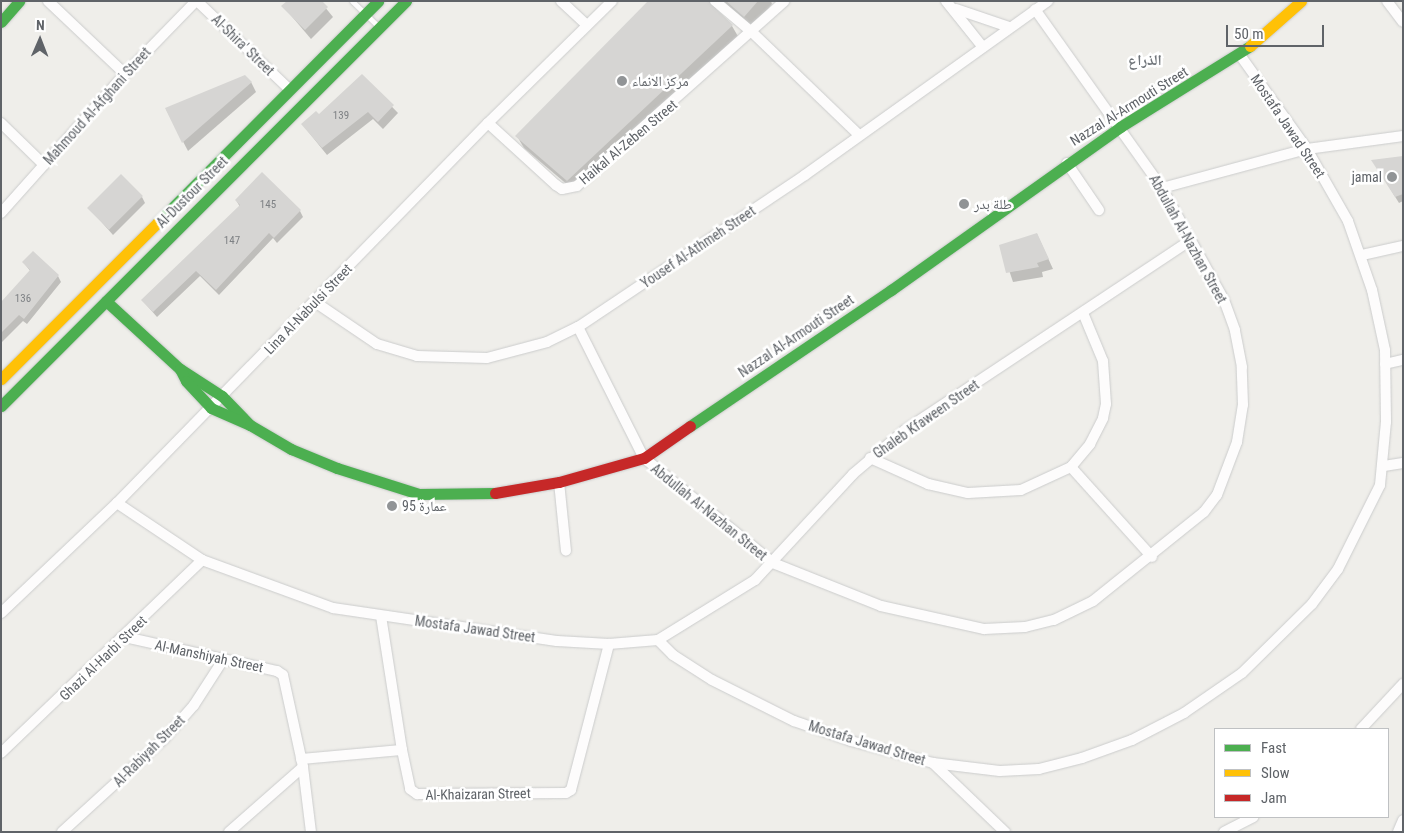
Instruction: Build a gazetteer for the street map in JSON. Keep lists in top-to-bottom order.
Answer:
{
  "streets": {
    "street": [
      "Al-Shira' Street",
      "Mahmoud Al-Afghani Street",
      "Nazzal Al-Armouti Street",
      "Mostafa Jawad Street",
      "Haikal Al-Zeben Street",
      "Al-Dustour Street",
      "Abdullah Al-Nazhan Street",
      "Yousef Al-Athmeh Street",
      "Lina Al-Nabulsi Street",
      "Ghaleb Kfaween Street",
      "Al-Manshiyah Street",
      "Ghazi Al-Harbi Street",
      "Al-Rabiyah Street",
      "Al-Khaizaran Street"
    ]
  },
  "crossings": [
    ["Al-Shira' Street", "Mahmoud Al-Afghani Street"],
    ["Al-Shira' Street", "Al-Dustour Street"],
    ["Nazzal Al-Armouti Street", "Mostafa Jawad Street"],
    ["Nazzal Al-Armouti Street", "Al-Dustour Street"],
    ["Nazzal Al-Armouti Street", "Abdullah Al-Nazhan Street"],
    ["Nazzal Al-Armouti Street", "Lina Al-Nabulsi Street"],
    ["Mostafa Jawad Street", "Lina Al-Nabulsi Street"],
    ["Mostafa Jawad Street", "Ghaleb Kfaween Street"],
    ["Mostafa Jawad Street", "Ghazi Al-Harbi Street"],
    ["Mostafa Jawad Street", "Al-Khaizaran Street"],
    ["Haikal Al-Zeben Street", "Lina Al-Nabulsi Street"],
    ["Abdullah Al-Nazhan Street", "Yousef Al-Athmeh Street"],
    ["Abdullah Al-Nazhan Street", "Ghaleb Kfaween Street"],
    ["Yousef Al-Athmeh Street", "Lina Al-Nabulsi Street"],
    ["Al-Manshiyah Street", "Ghazi Al-Harbi Street"],
    ["Al-Manshiyah Street", "Al-Rabiyah Street"]
  ],
  "districts": ["الذراع"],
  "places": [
    "مركز الانماء",
    "jamal",
    "طلة بدر",
    "عمارة 95"
  ],
  "house_numbers": [
    "139",
    "145",
    "147",
    "136"
  ],
  "legend": ["Fast", "Slow", "Jam"],
  "scale_bar": "50 m",
  "north": "top"
}
